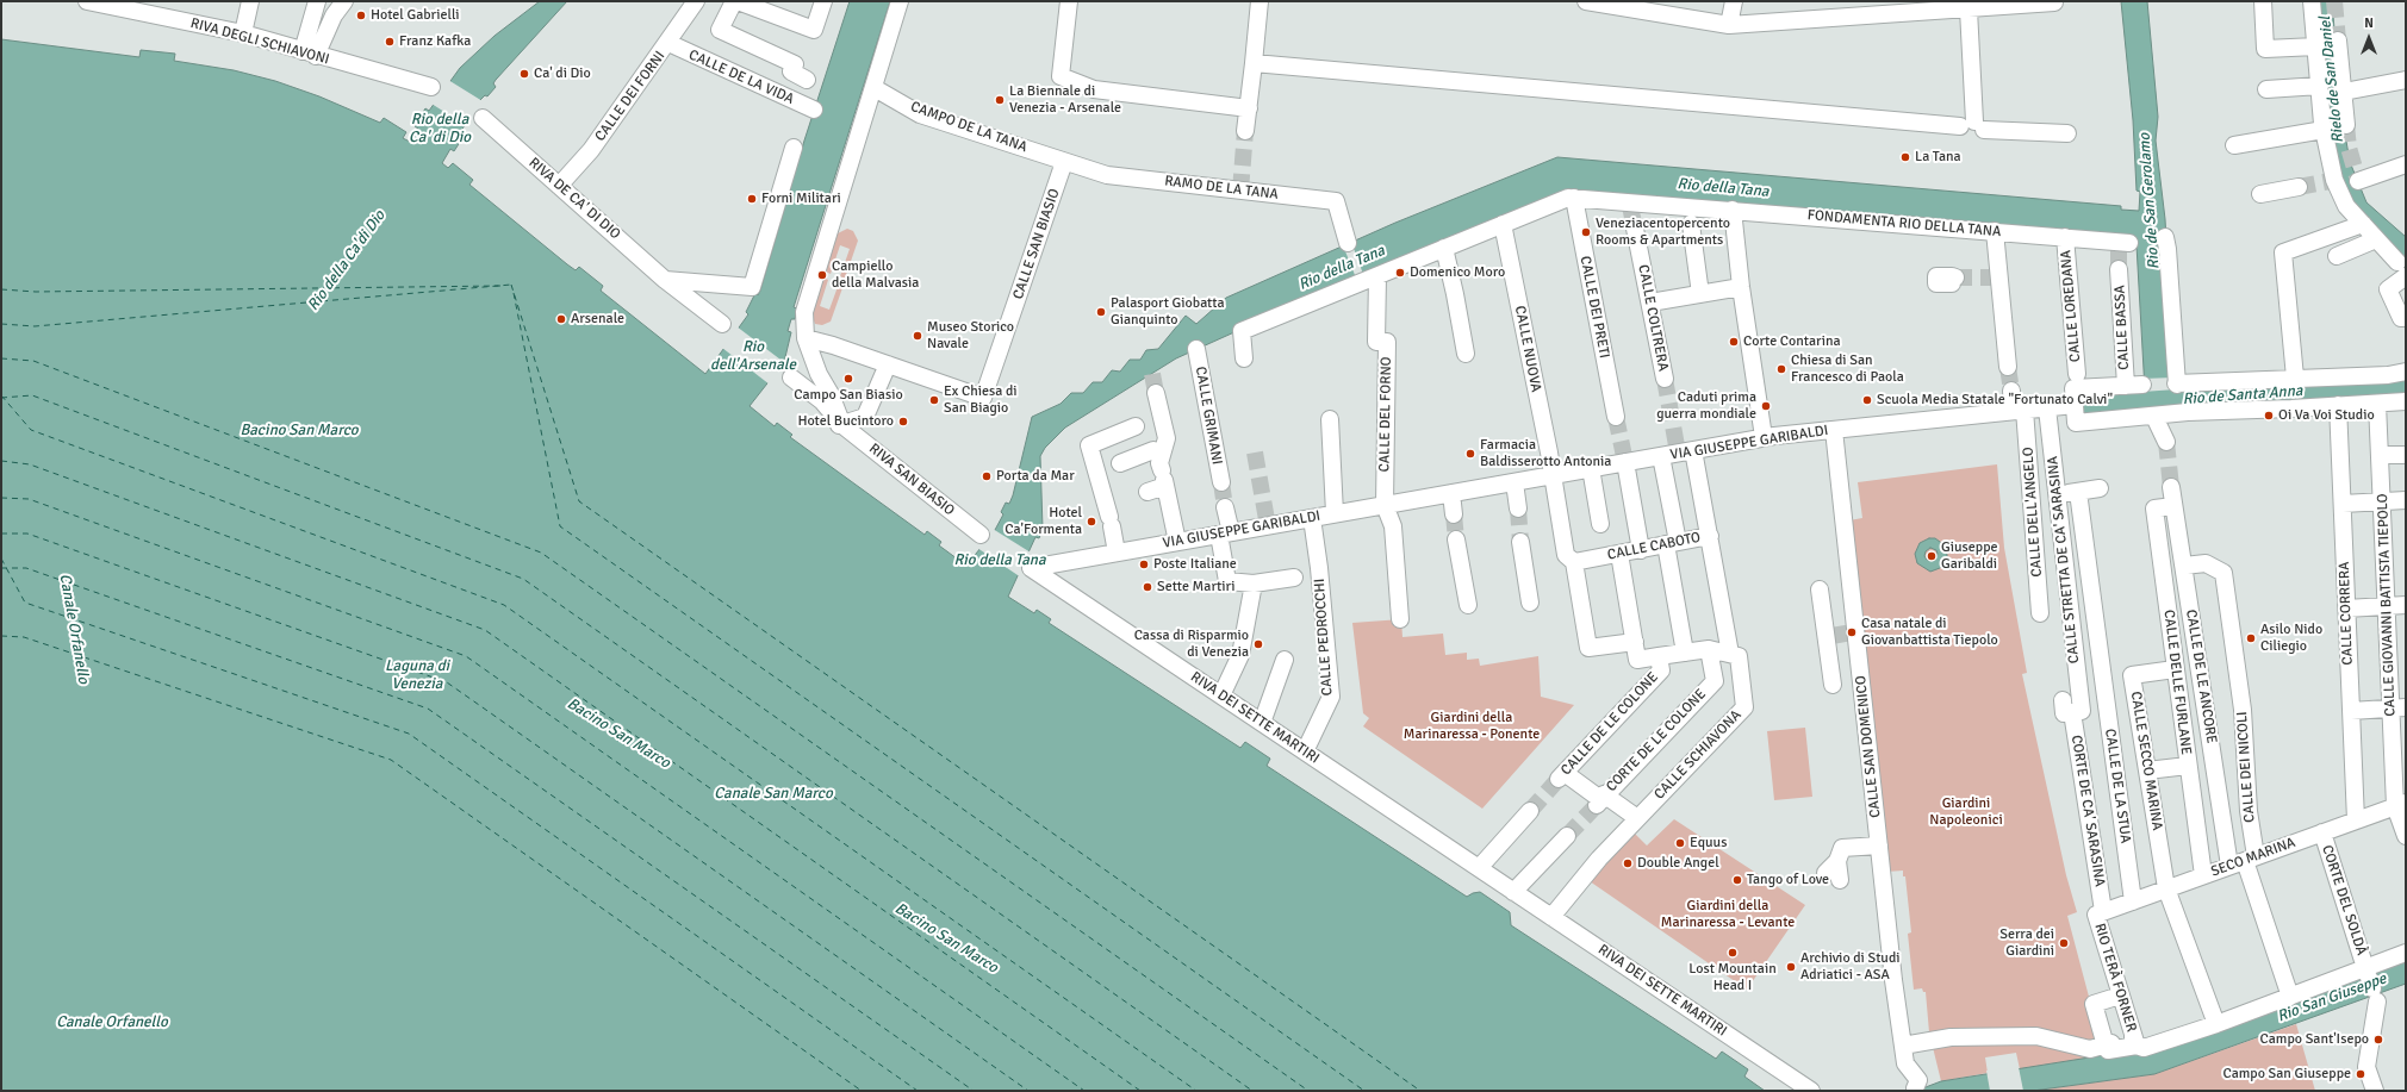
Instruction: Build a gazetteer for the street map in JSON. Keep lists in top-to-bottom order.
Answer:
{
  "streets": {
    "street": [
      "RIVA DEGLI SCHIAVONI",
      "CALLE DE LA VIDA",
      "CALLE DEI FORNI",
      "CAMPO DE LA TANA",
      "RAMO DE LA TANA",
      "RIVA DE CA' DI DIO",
      "FONDAMENTA RIO DELLA TANA",
      "CALLE SAN BIASIO",
      "CALLE LOREDANA",
      "CALLE DEI PRETI",
      "CALLE COLTRERA",
      "CALLE BASSA",
      "CALLE NUOVA",
      "CALLE DEL FORNO",
      "CALLE GRIMANI",
      "VIA GIUSEPPE GARIBALDI",
      "RIVA SAN BIASIO",
      "CALLE DELL'ANGELO",
      "CALLE CABOTO",
      "CALLE STRETTA DE CA' SARASINA",
      "CALLE GIOVANNI BATTISTA TIEPOLO",
      "CALLE CORRERA",
      "CALLE PEDROCCHI",
      "CALLE DE LE ANCORE",
      "CALLE DELLE FURLANE",
      "RIVA DEI SETTE MARTIRI",
      "CALLE DE LE COLONE",
      "CORTE DE LE COLONE",
      "CALLE SAN DOMENICO",
      "CALLE SCHIAVONA",
      "CALLE SECCO MARINA",
      "CALLE DEI NICOLI",
      "CALLE DE LA STUA",
      "CORTE DE CA' SARASINA",
      "SECO MARINA",
      "CORTE DEL SOLDÀ",
      "RIO TERÀ FORNER"
    ]
  },
  "crossings": [
    ["CALLE DE LA VIDA", "CALLE DEI FORNI"],
    ["CALLE DEI FORNI", "RIVA DE CA' DI DIO"],
    ["CAMPO DE LA TANA", "RAMO DE LA TANA"],
    ["CAMPO DE LA TANA", "CALLE SAN BIASIO"],
    ["RAMO DE LA TANA", "CALLE SAN BIASIO"],
    ["FONDAMENTA RIO DELLA TANA", "CALLE LOREDANA"],
    ["FONDAMENTA RIO DELLA TANA", "CALLE DEI PRETI"],
    ["FONDAMENTA RIO DELLA TANA", "CALLE NUOVA"],
    ["FONDAMENTA RIO DELLA TANA", "CALLE DEL FORNO"],
    ["CALLE LOREDANA", "VIA GIUSEPPE GARIBALDI"],
    ["CALLE BASSA", "VIA GIUSEPPE GARIBALDI"],
    ["CALLE NUOVA", "VIA GIUSEPPE GARIBALDI"],
    ["CALLE NUOVA", "CALLE CABOTO"],
    ["CALLE DEL FORNO", "VIA GIUSEPPE GARIBALDI"],
    ["VIA GIUSEPPE GARIBALDI", "CALLE DELL'ANGELO"],
    ["VIA GIUSEPPE GARIBALDI", "CALLE STRETTA DE CA' SARASINA"],
    ["VIA GIUSEPPE GARIBALDI", "CALLE PEDROCCHI"],
    ["VIA GIUSEPPE GARIBALDI", "RIVA DEI SETTE MARTIRI"],
    ["VIA GIUSEPPE GARIBALDI", "CALLE SAN DOMENICO"],
    ["VIA GIUSEPPE GARIBALDI", "CALLE SCHIAVONA"],
    ["CALLE CABOTO", "CALLE SCHIAVONA"],
    ["CALLE STRETTA DE CA' SARASINA", "CORTE DE CA' SARASINA"],
    ["CALLE GIOVANNI BATTISTA TIEPOLO", "SECO MARINA"],
    ["CALLE CORRERA", "SECO MARINA"],
    ["CALLE PEDROCCHI", "RIVA DEI SETTE MARTIRI"],
    ["CALLE DE LE ANCORE", "CALLE DELLE FURLANE"],
    ["CALLE DE LE ANCORE", "CALLE DEI NICOLI"],
    ["CALLE DE LE ANCORE", "SECO MARINA"],
    ["CALLE DELLE FURLANE", "CALLE SECCO MARINA"],
    ["CALLE DELLE FURLANE", "SECO MARINA"],
    ["RIVA DEI SETTE MARTIRI", "CALLE SCHIAVONA"],
    ["CALLE DE LE COLONE", "CORTE DE LE COLONE"],
    ["CALLE DE LE COLONE", "CALLE SCHIAVONA"],
    ["CALLE SECCO MARINA", "SECO MARINA"],
    ["CALLE DEI NICOLI", "SECO MARINA"],
    ["CALLE DE LA STUA", "SECO MARINA"],
    ["CORTE DE CA' SARASINA", "SECO MARINA"],
    ["CORTE DE CA' SARASINA", "RIO TERÀ FORNER"],
    ["SECO MARINA", "CORTE DEL SOLDÀ"],
    ["SECO MARINA", "RIO TERÀ FORNER"]
  ],
  "water": [
    "Rielo de San Daniel",
    "Rio della Ca' di Dio",
    "Rio della Tana",
    "Rio de San Gerolamo",
    "Rio della Ca'di Dio",
    "Rio dell'Arsenale",
    "Rio de Santa Anna",
    "Bacino San Marco",
    "Canale Orfanello",
    "Laguna di Venezia",
    "Canale San Marco",
    "Rio San Giuseppe"
  ],
  "parks": ["Giardini della Marinaressa - Ponente", "Giardini Napoleonici", "Giardini della Marinaressa - Levante"],
  "places": [
    "Hotel Gabrielli",
    "Franz Kafka",
    "Ca' di Dio",
    "La Biennale di Venezia - Arsenale",
    "La Tana",
    "Forni Militari",
    "Veneziacentopercento Rooms & Apartments",
    "Domenico Moro",
    "Campiello della Malvasia",
    "Palasport Giobatta Gianquinto",
    "Arsenale",
    "Museo Storico Navale",
    "Corte Contarina",
    "Chiesa di San Francesco di Paola",
    "Campo San Biasio",
    "Ex Chiesa di San Biagio",
    "Scuola Media Statale \"Fortunato Calvi\"",
    "Caduti prima guerra mondiale",
    "Oi Va Voi Studio",
    "Hotel Bucintoro",
    "Farmacia Baldisserotto Antonia",
    "Porta da Mar",
    "Hotel Ca'Formenta",
    "Giuseppe Garibaldi",
    "Poste Italiane",
    "Sette Martiri",
    "Casa natale di Giovanbattista Tiepolo",
    "Asilo Nido Ciliegio",
    "Cassa di Risparmio di Venezia",
    "Equus",
    "Double Angel",
    "Tango of Love",
    "Serra dei Giardini",
    "Lost Mountain Head I",
    "Archivio di Studi Adriatici - ASA",
    "Campo Sant'Isepo",
    "Campo San Giuseppe"
  ],
  "north": "top"
}
